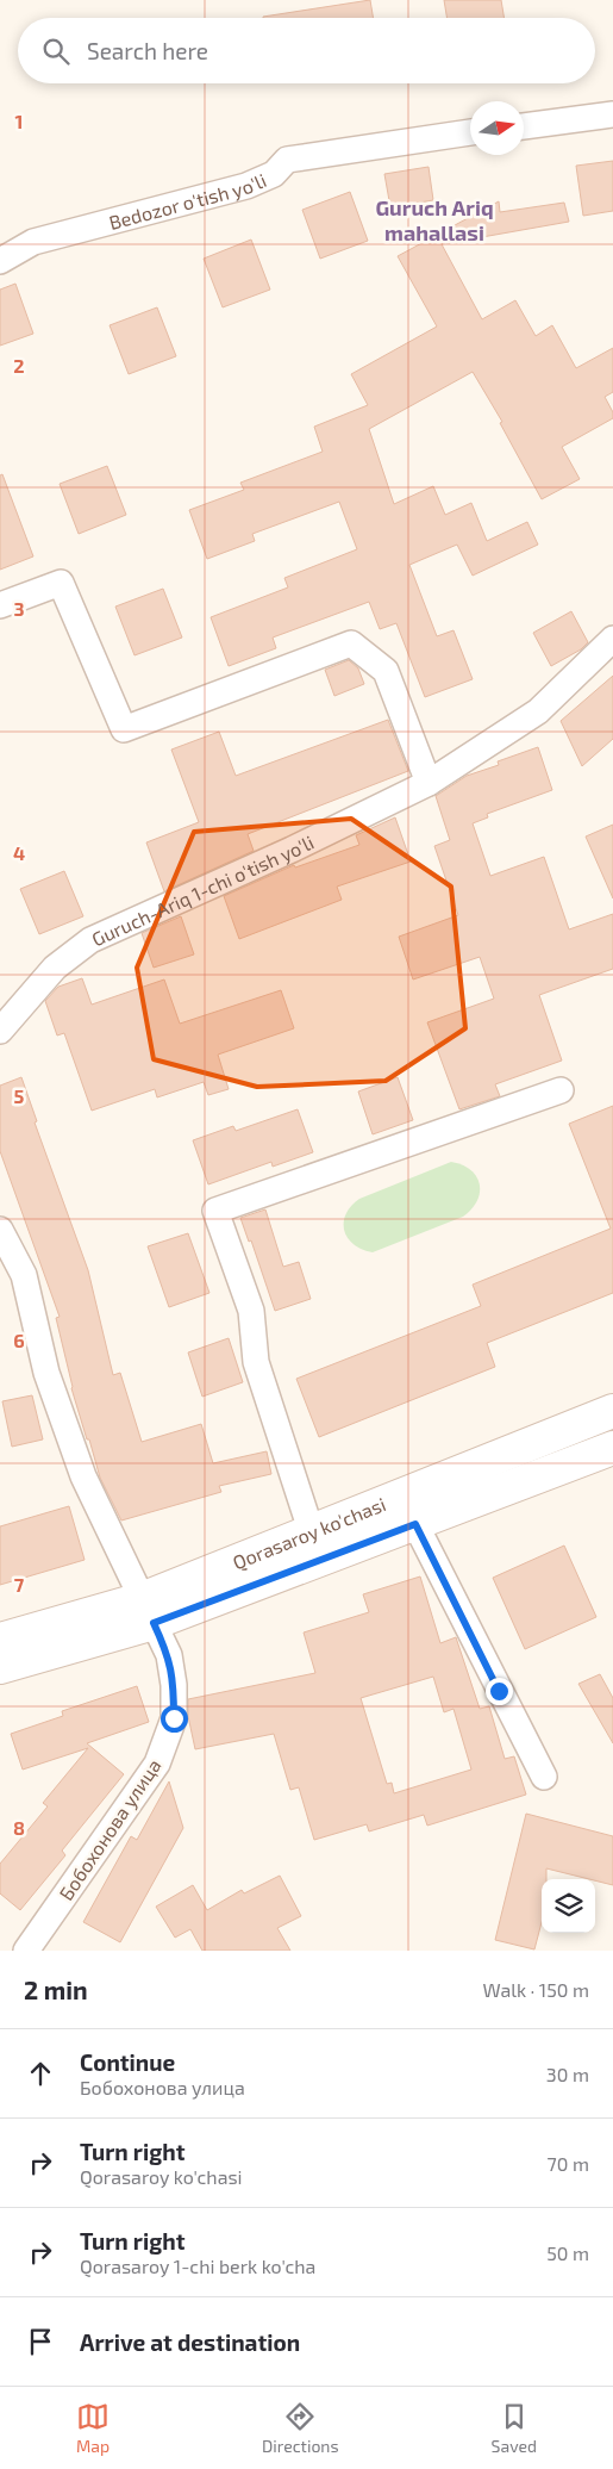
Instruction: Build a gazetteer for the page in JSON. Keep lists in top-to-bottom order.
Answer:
{
  "streets": {
    "main road": ["Qorasaroy ko'chasi"],
    "street": ["Bedozor o'tish yo'li", "Guruch-Ariq 1-chi o'tish yo'li", "Бобохонова улица"]
  },
  "crossings": [
    ["Qorasaroy ko'chasi", "Бобохонова улица"]
  ],
  "districts": ["Guruch Ariq mahallasi"],
  "north": "right",
  "page": {
    "search": "Search here",
    "heading": ["2 min", "Walk · 150 m"],
    "list": [
      ["Continue", "Бобохонова улица", "30 m"],
      ["Turn right", "Qorasaroy ko'chasi", "70 m"],
      ["Turn right", "Qorasaroy 1-chi berk ko'cha", "50 m"],
      "Arrive at destination"
    ],
    "nav": ["Map", "Directions", "Saved"]
  },
  "grid": {
    "rows": [
      "1",
      "2",
      "3",
      "4",
      "5",
      "6",
      "7",
      "8"
    ]
  }
}
